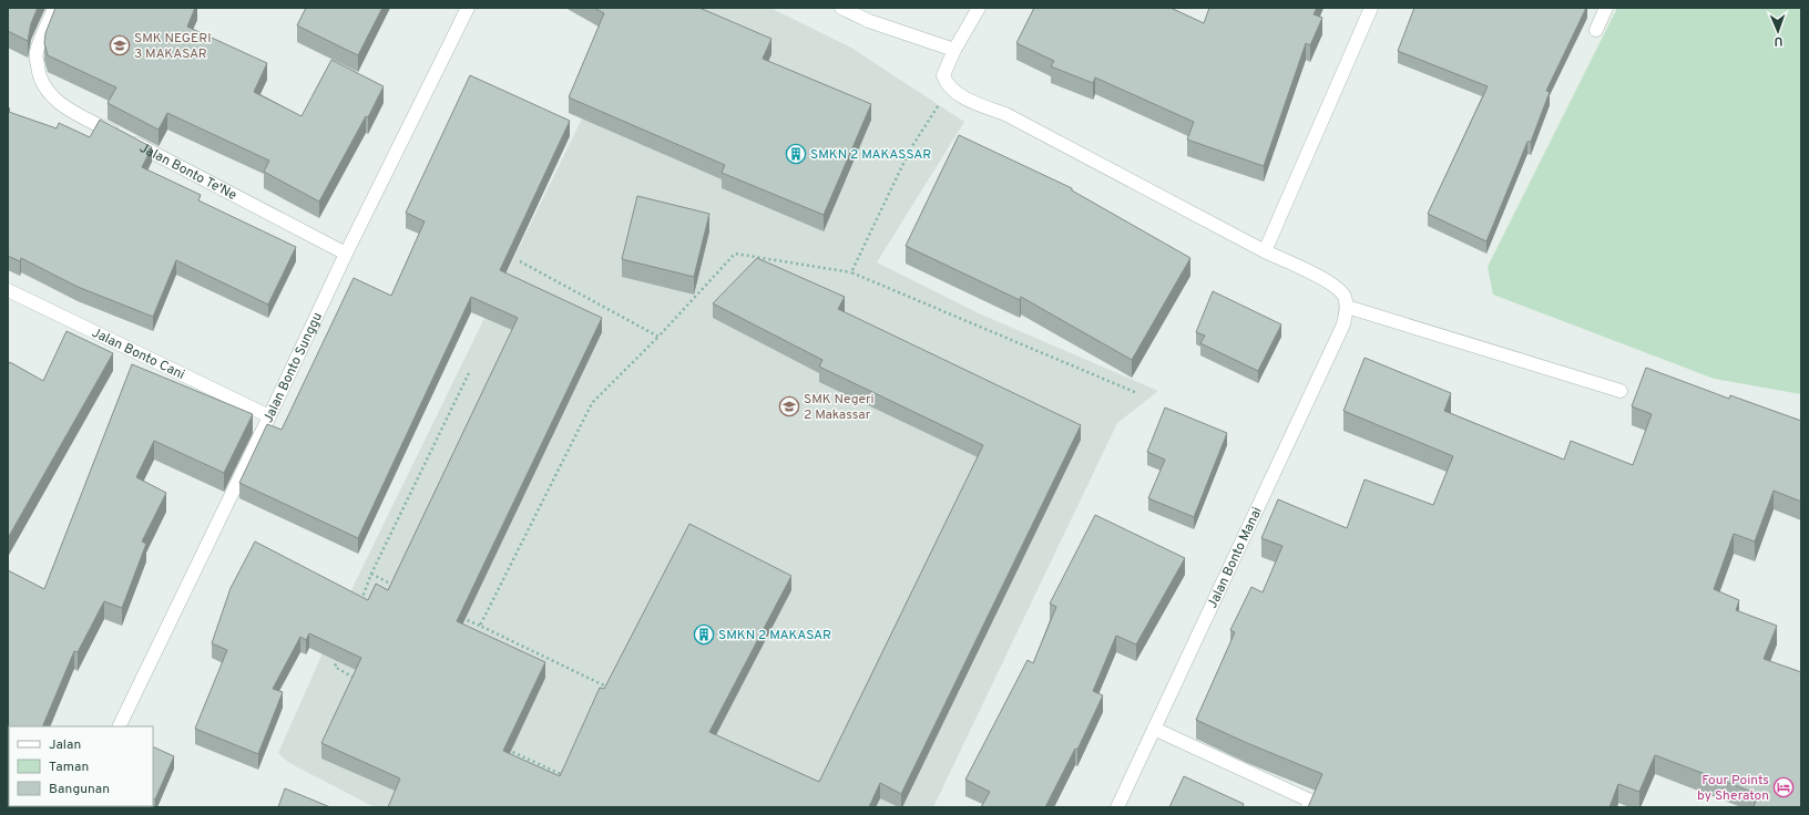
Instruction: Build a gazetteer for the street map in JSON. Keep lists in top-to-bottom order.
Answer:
{
  "streets": {
    "street": [
      "Jalan Bonto Te'Ne",
      "Jalan Bonto Cani",
      "Jalan Bonto Sunggu",
      "Jalan Bonto Manai"
    ]
  },
  "crossings": [
    ["Jalan Bonto Te'Ne", "Jalan Bonto Sunggu"],
    ["Jalan Bonto Cani", "Jalan Bonto Sunggu"]
  ],
  "places": {
    "school or university": ["SMK NEGERI 3 MAKASAR", "SMK Negeri 2 Makassar"],
    "building": ["SMKN 2 MAKASSAR", "SMKN 2 MAKASAR"],
    "hotel": ["Four Points by Sheraton"]
  },
  "legend": ["Jalan", "Taman", "Bangunan"],
  "north": "bottom"
}
